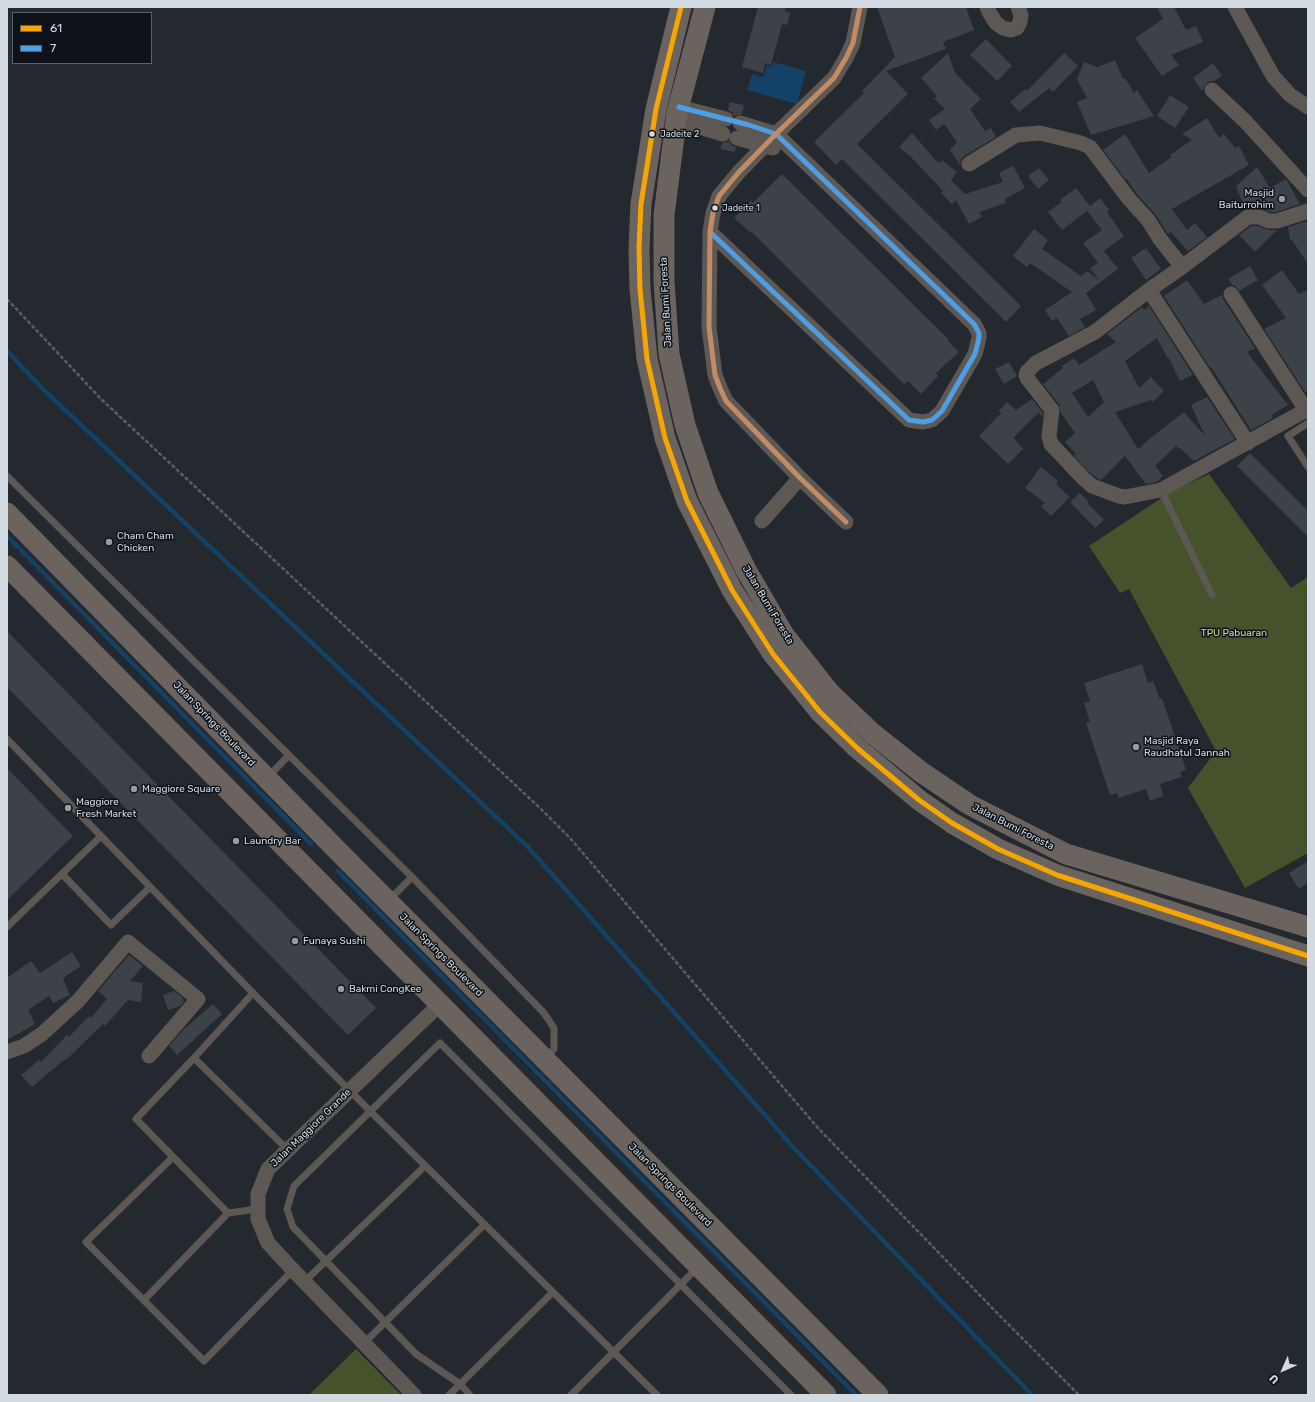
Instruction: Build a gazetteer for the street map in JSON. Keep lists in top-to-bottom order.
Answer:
{
  "streets": {
    "main road": ["Jalan Bumi Foresta", "Jalan Springs Boulevard"],
    "street": ["Jalan Maggiore Grande"]
  },
  "parks": ["TPU Pabuaran"],
  "places": [
    "Jadeite 2",
    "Masjid Baiturrohim",
    "Jadeite 1",
    "Cham Cham Chicken",
    "Masjid Raya Raudhatul Jannah",
    "Maggiore Square",
    "Maggiore Fresh Market",
    "Laundry Bar",
    "Funaya Sushi",
    "Bakmi CongKee"
  ],
  "lines": ["transit line 61", "transit line 7"],
  "legend": ["61", "7"],
  "north": "bottom left"
}
